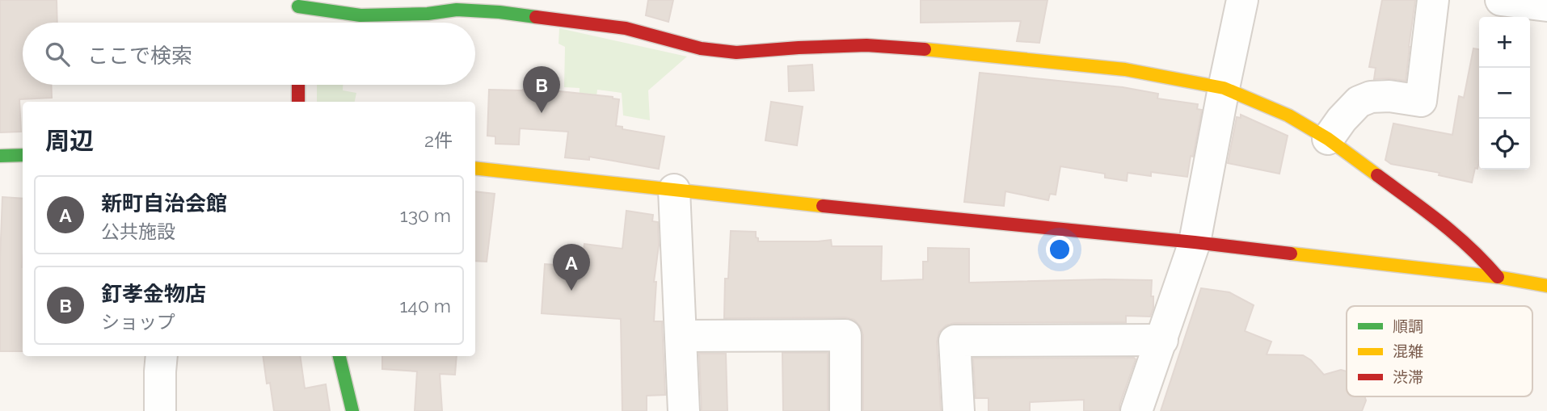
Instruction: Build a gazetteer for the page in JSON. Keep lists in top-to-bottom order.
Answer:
{
  "legend": ["順調", "混雑", "渋滞"],
  "page": {
    "map_buttons": ["+", "−"],
    "search": "ここで検索",
    "pins": ["B", "A"],
    "heading": ["周辺", "2件"],
    "list": [
      {
        "mark": "A",
        "name": "新町自治会館",
        "note": "公共施設",
        "value": "130 m"
      },
      {
        "mark": "B",
        "name": "釘孝金物店",
        "note": "ショップ",
        "value": "140 m"
      }
    ]
  }
}
